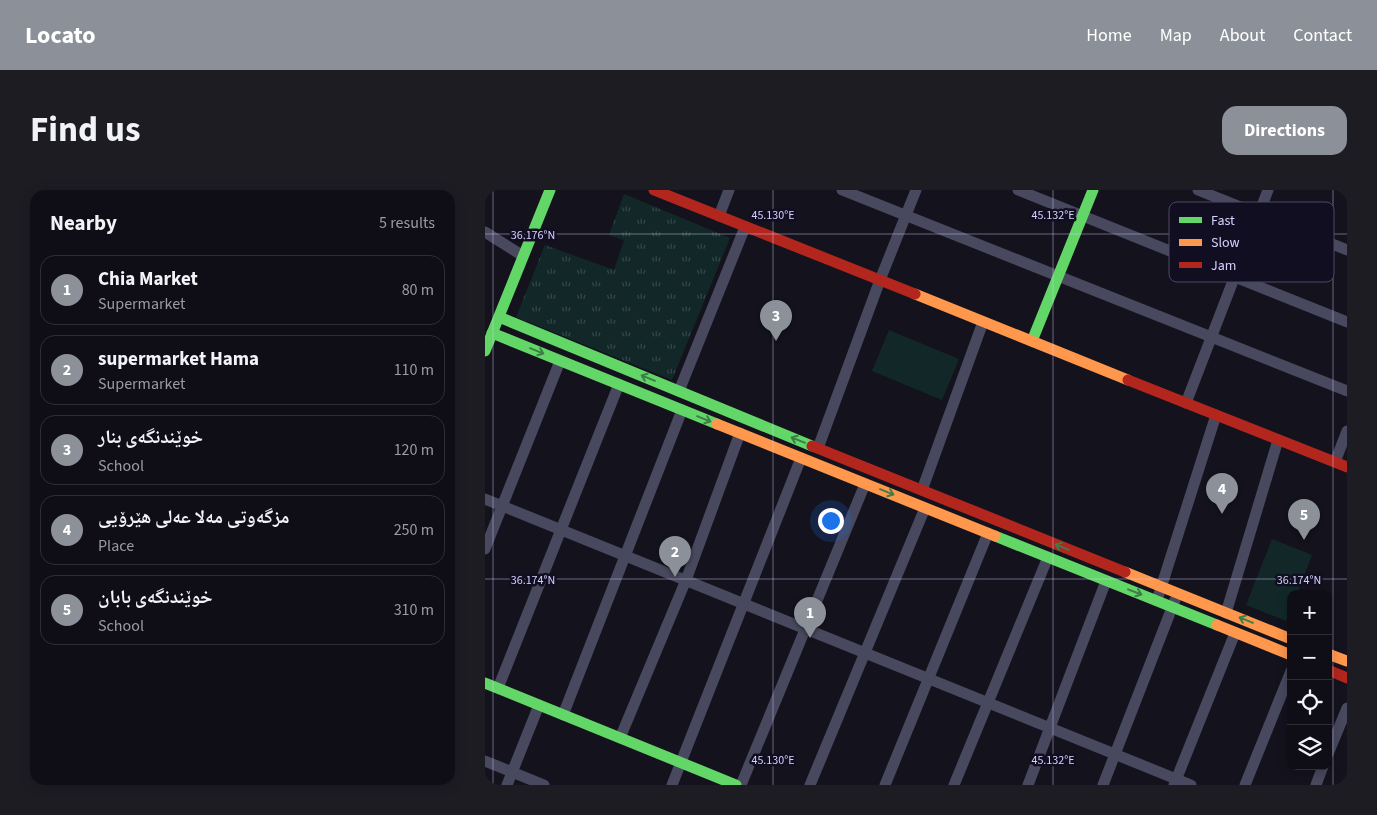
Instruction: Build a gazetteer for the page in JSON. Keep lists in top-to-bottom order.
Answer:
{
  "legend": ["Fast", "Slow", "Jam"],
  "page": {
    "header": "Locato",
    "nav": [
      "Home",
      "Map",
      "About",
      "Contact"
    ],
    "title": "Find us",
    "buttons": "Directions",
    "heading": ["Nearby", "5 results"],
    "list": [
      {
        "mark": "1",
        "name": "Chia Market",
        "note": "Supermarket",
        "value": "80 m"
      },
      {
        "mark": "2",
        "name": "supermarket Hama",
        "note": "Supermarket",
        "value": "110 m"
      },
      {
        "mark": "3",
        "name": "خوێندنگەی بنار",
        "note": "School",
        "value": "120 m"
      },
      {
        "mark": "4",
        "name": "مزگەوتی مەلا عەلی هێرۆیی",
        "note": "Place",
        "value": "250 m"
      },
      {
        "mark": "5",
        "name": "خوێندنگەی بابان",
        "note": "School",
        "value": "310 m"
      }
    ],
    "pins": [
      "3",
      "4",
      "5",
      "2",
      "1"
    ],
    "map_buttons": ["+", "−"]
  },
  "coordinates": [
    "45.130°E",
    "45.132°E",
    "36.176°N",
    "36.174°N"
  ]
}
